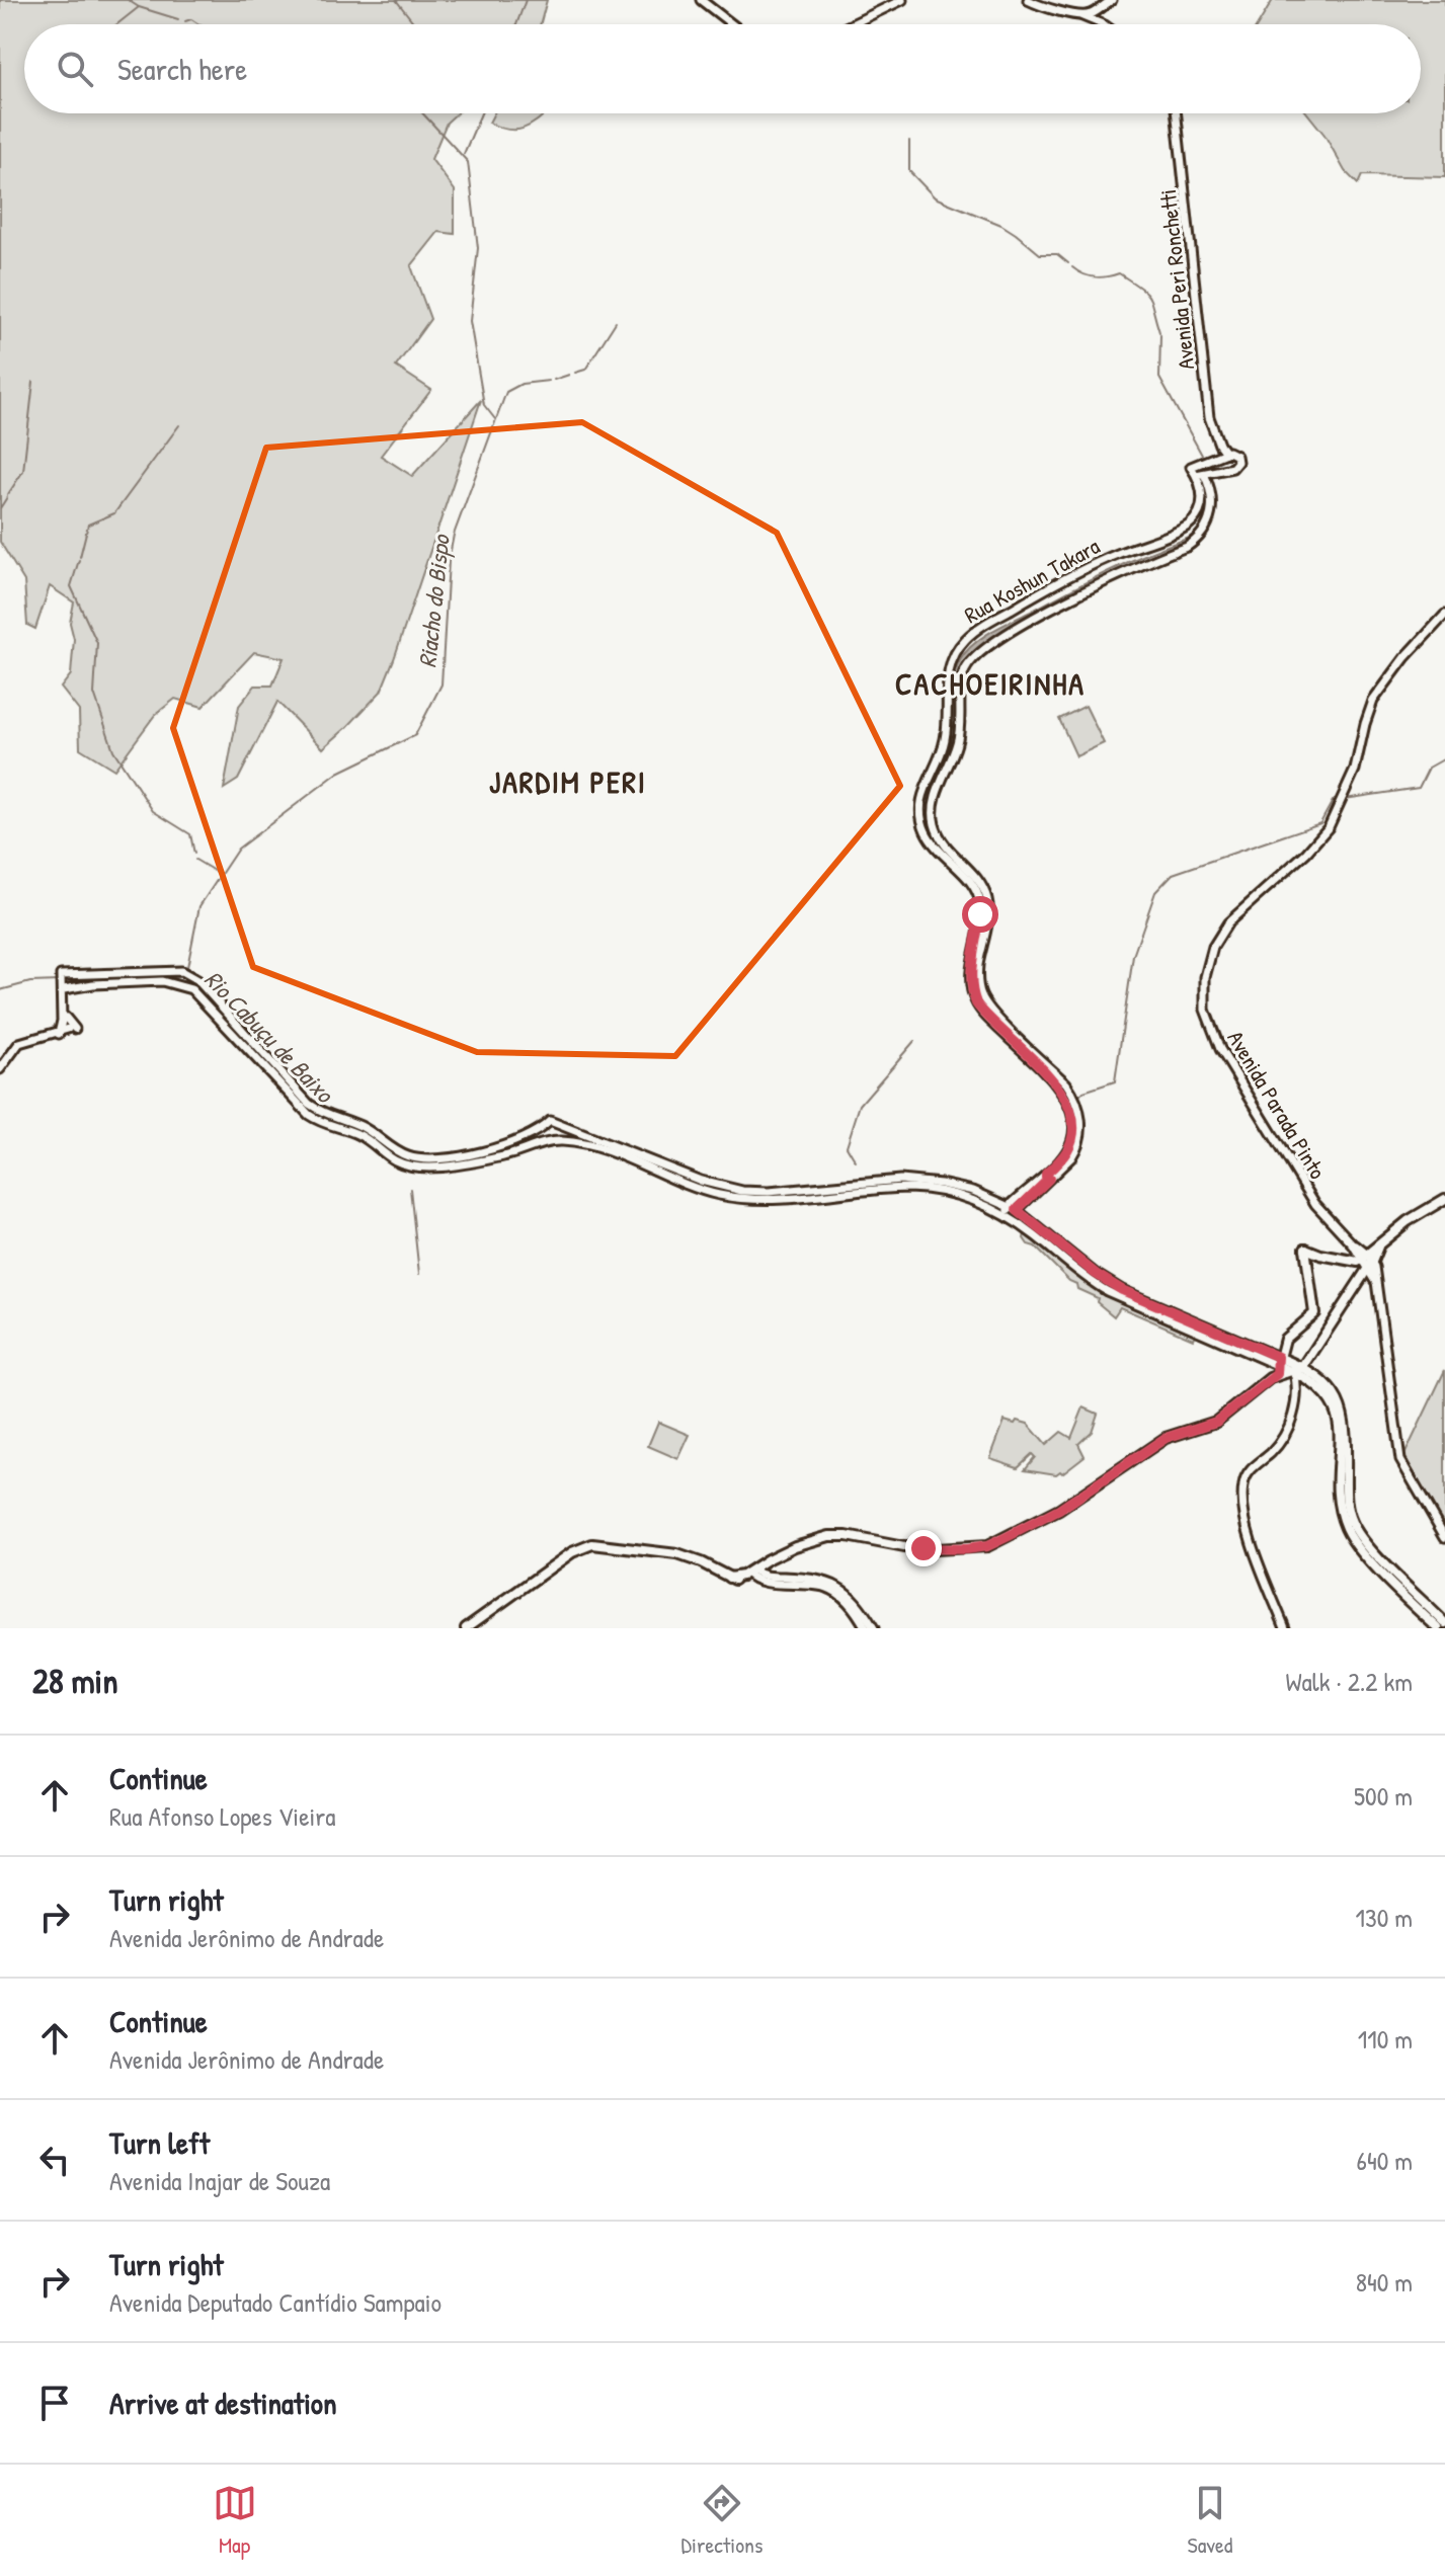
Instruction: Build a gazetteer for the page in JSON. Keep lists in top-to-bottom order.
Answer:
{
  "streets": {
    "main road": ["Avenida Peri Ronchetti", "Rua Koshun Takara", "Avenida Parada Pinto"]
  },
  "districts": ["CACHOEIRINHA", "JARDIM PERI"],
  "water": ["Riacho do Bispo", "Rio Cabuçu de Baixo"],
  "page": {
    "search": "Search here",
    "heading": ["28 min", "Walk · 2.2 km"],
    "list": [
      ["Continue", "Rua Afonso Lopes Vieira", "500 m"],
      ["Turn right", "Avenida Jerônimo de Andrade", "130 m"],
      ["Continue", "Avenida Jerônimo de Andrade", "110 m"],
      ["Turn left", "Avenida Inajar de Souza", "640 m"],
      ["Turn right", "Avenida Deputado Cantídio Sampaio", "840 m"],
      "Arrive at destination"
    ],
    "nav": ["Map", "Directions", "Saved"]
  }
}
